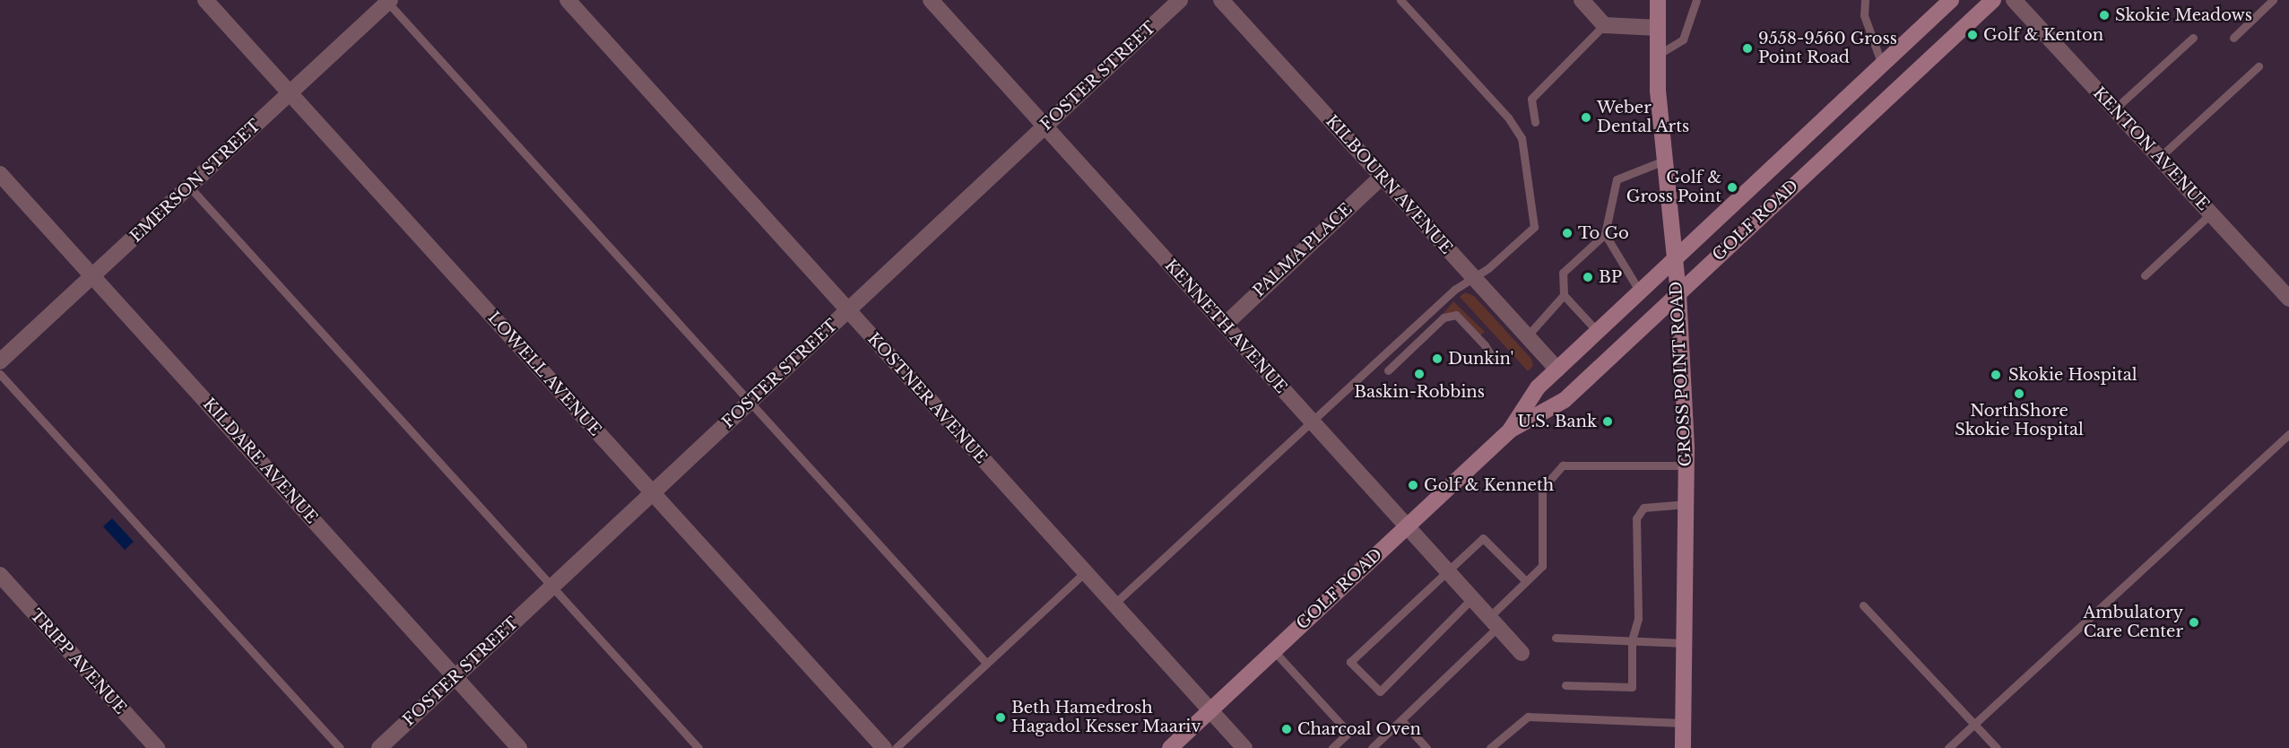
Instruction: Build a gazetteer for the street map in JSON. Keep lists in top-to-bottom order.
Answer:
{
  "streets": {
    "main road": ["GOLF ROAD", "GROSS POINT ROAD"],
    "street": [
      "FOSTER STREET",
      "KENTON AVENUE",
      "EMERSON STREET",
      "KILBOURN AVENUE",
      "PALMA PLACE",
      "KENNETH AVENUE",
      "LOWELL AVENUE",
      "KOSTNER AVENUE",
      "KILDARE AVENUE",
      "TRIPP AVENUE"
    ]
  },
  "crossings": [
    ["FOSTER STREET", "KENNETH AVENUE"],
    ["FOSTER STREET", "LOWELL AVENUE"],
    ["FOSTER STREET", "KOSTNER AVENUE"],
    ["FOSTER STREET", "KILDARE AVENUE"],
    ["EMERSON STREET", "LOWELL AVENUE"],
    ["EMERSON STREET", "KILDARE AVENUE"],
    ["KILBOURN AVENUE", "GOLF ROAD"],
    ["KILBOURN AVENUE", "PALMA PLACE"],
    ["GOLF ROAD", "KENNETH AVENUE"],
    ["GOLF ROAD", "GROSS POINT ROAD"],
    ["GOLF ROAD", "KOSTNER AVENUE"],
    ["PALMA PLACE", "KENNETH AVENUE"]
  ],
  "places": [
    "Skokie Meadows",
    "Golf & Kenton",
    "9558-9560 Gross Point Road",
    "Weber Dental Arts",
    "Golf & Gross Point",
    "To Go",
    "BP",
    "Dunkin'",
    "Baskin-Robbins",
    "Skokie Hospital",
    "NorthShore Skokie Hospital",
    "U.S. Bank",
    "Golf & Kenneth",
    "Ambulatory Care Center",
    "Beth Hamedrosh Hagadol Kesser Maariv",
    "Charcoal Oven"
  ]
}
